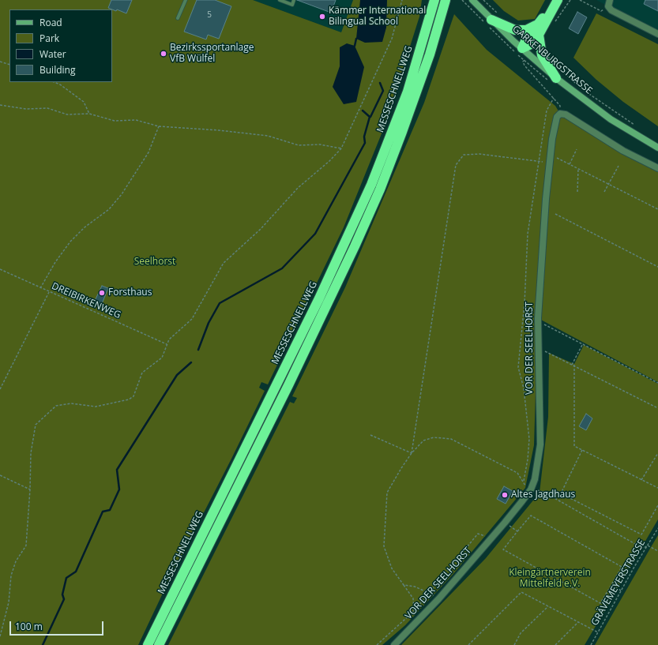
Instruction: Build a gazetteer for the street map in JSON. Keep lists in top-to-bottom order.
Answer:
{
  "streets": {
    "highway": ["MESSESCHNELLWEG"],
    "main road": ["GARKENBURGSTRASSE"],
    "street": ["VOR DER SEELHORST"],
    "path": ["DREIBIRKENWEG", "GRÄVEMEYERSTRASSE"]
  },
  "parks": ["Seelhorst", "Kleingärtnerverein Mittelfeld e.V."],
  "places": [
    "Kämmer International Bilingual School",
    "Bezirkssportanlage VfB Wülfel",
    "Forsthaus",
    "Altes Jagdhaus"
  ],
  "house_numbers": ["5"],
  "legend": [
    "Road",
    "Park",
    "Water",
    "Building"
  ],
  "scale_bar": "100 m"
}
